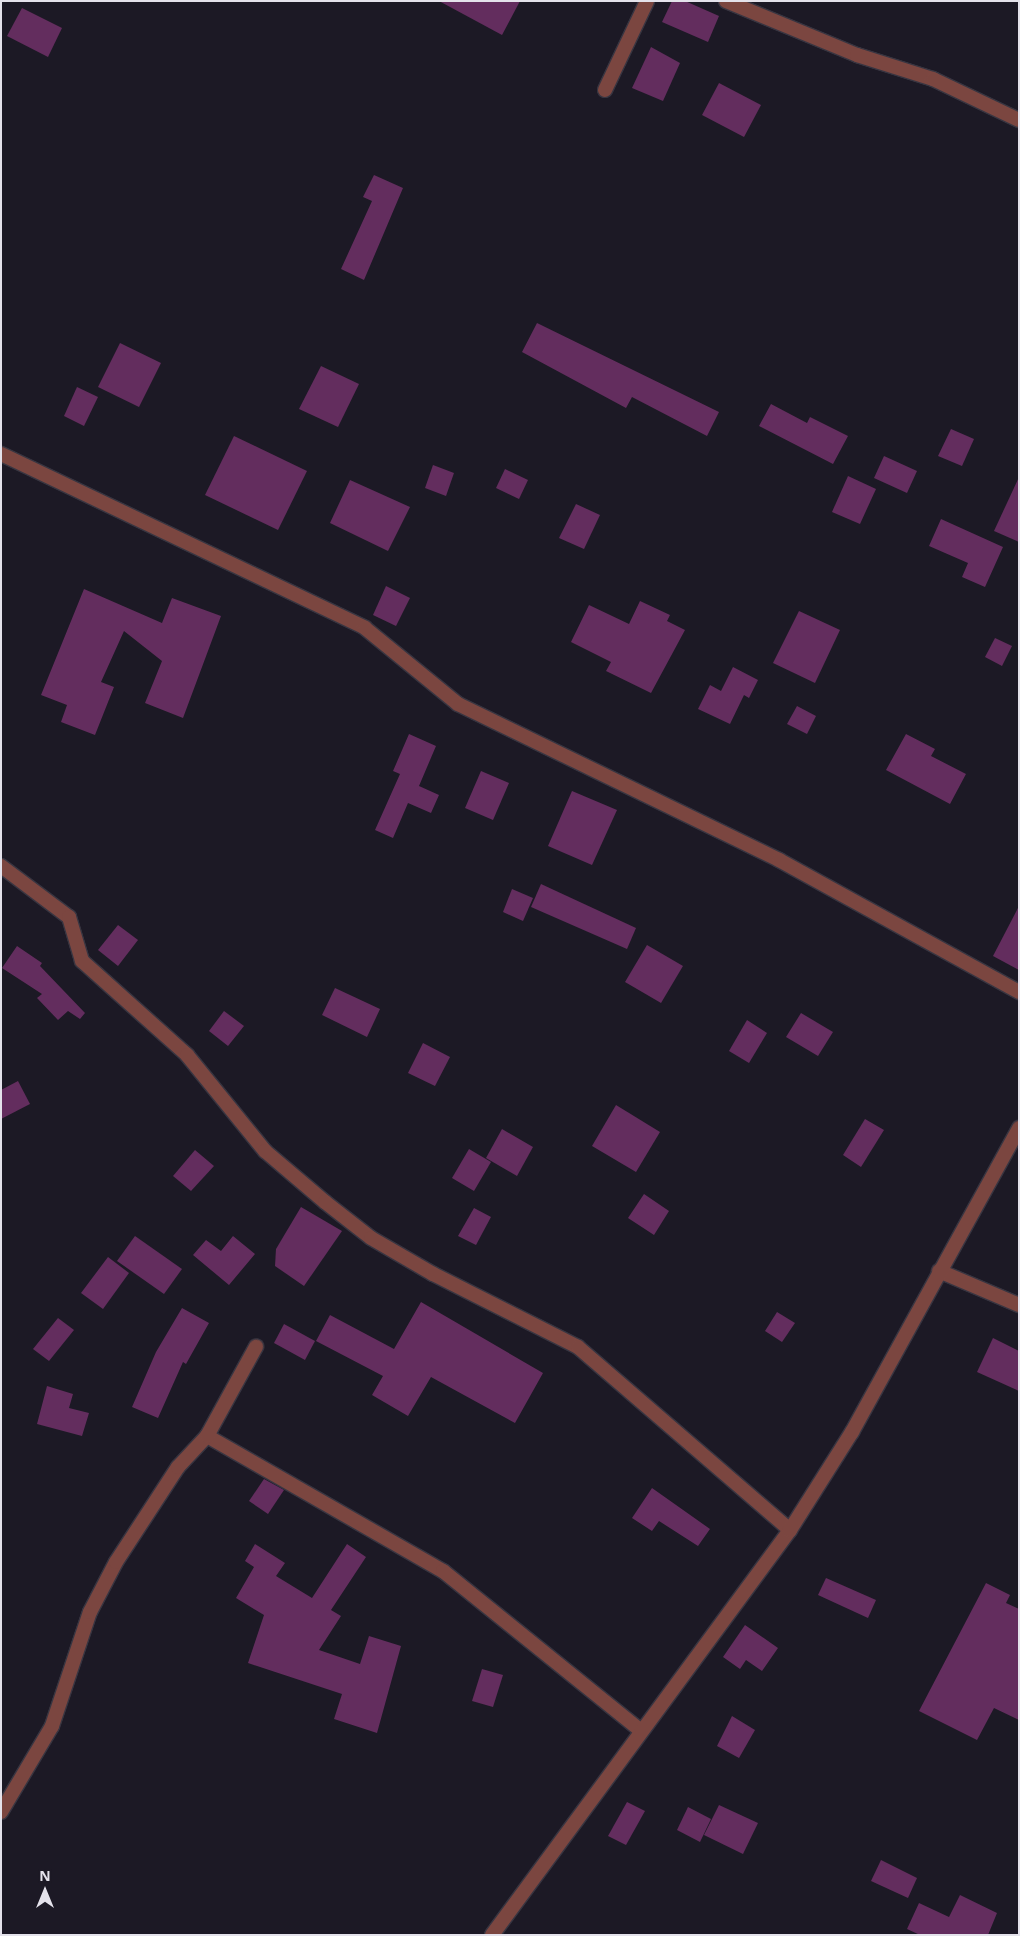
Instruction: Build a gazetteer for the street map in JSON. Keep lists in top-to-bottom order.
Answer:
{
  "north": "top"
}
